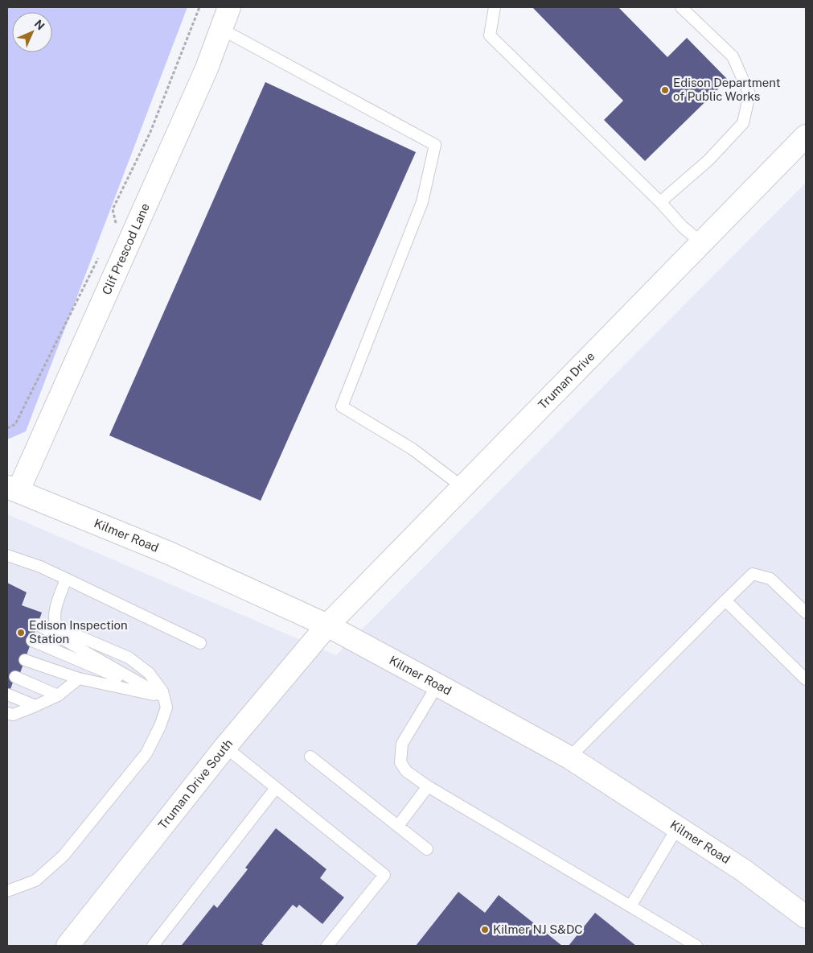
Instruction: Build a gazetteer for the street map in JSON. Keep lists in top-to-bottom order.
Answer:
{
  "streets": {
    "street": [
      "Clif Prescod Lane",
      "Truman Drive",
      "Kilmer Road",
      "Truman Drive South"
    ]
  },
  "crossings": [
    ["Clif Prescod Lane", "Kilmer Road"],
    ["Truman Drive", "Kilmer Road"],
    ["Truman Drive", "Truman Drive South"],
    ["Kilmer Road", "Truman Drive South"]
  ],
  "places": ["Edison Department of Public Works", "Edison Inspection Station", "Kilmer NJ S&DC"],
  "north": "top right"
}
